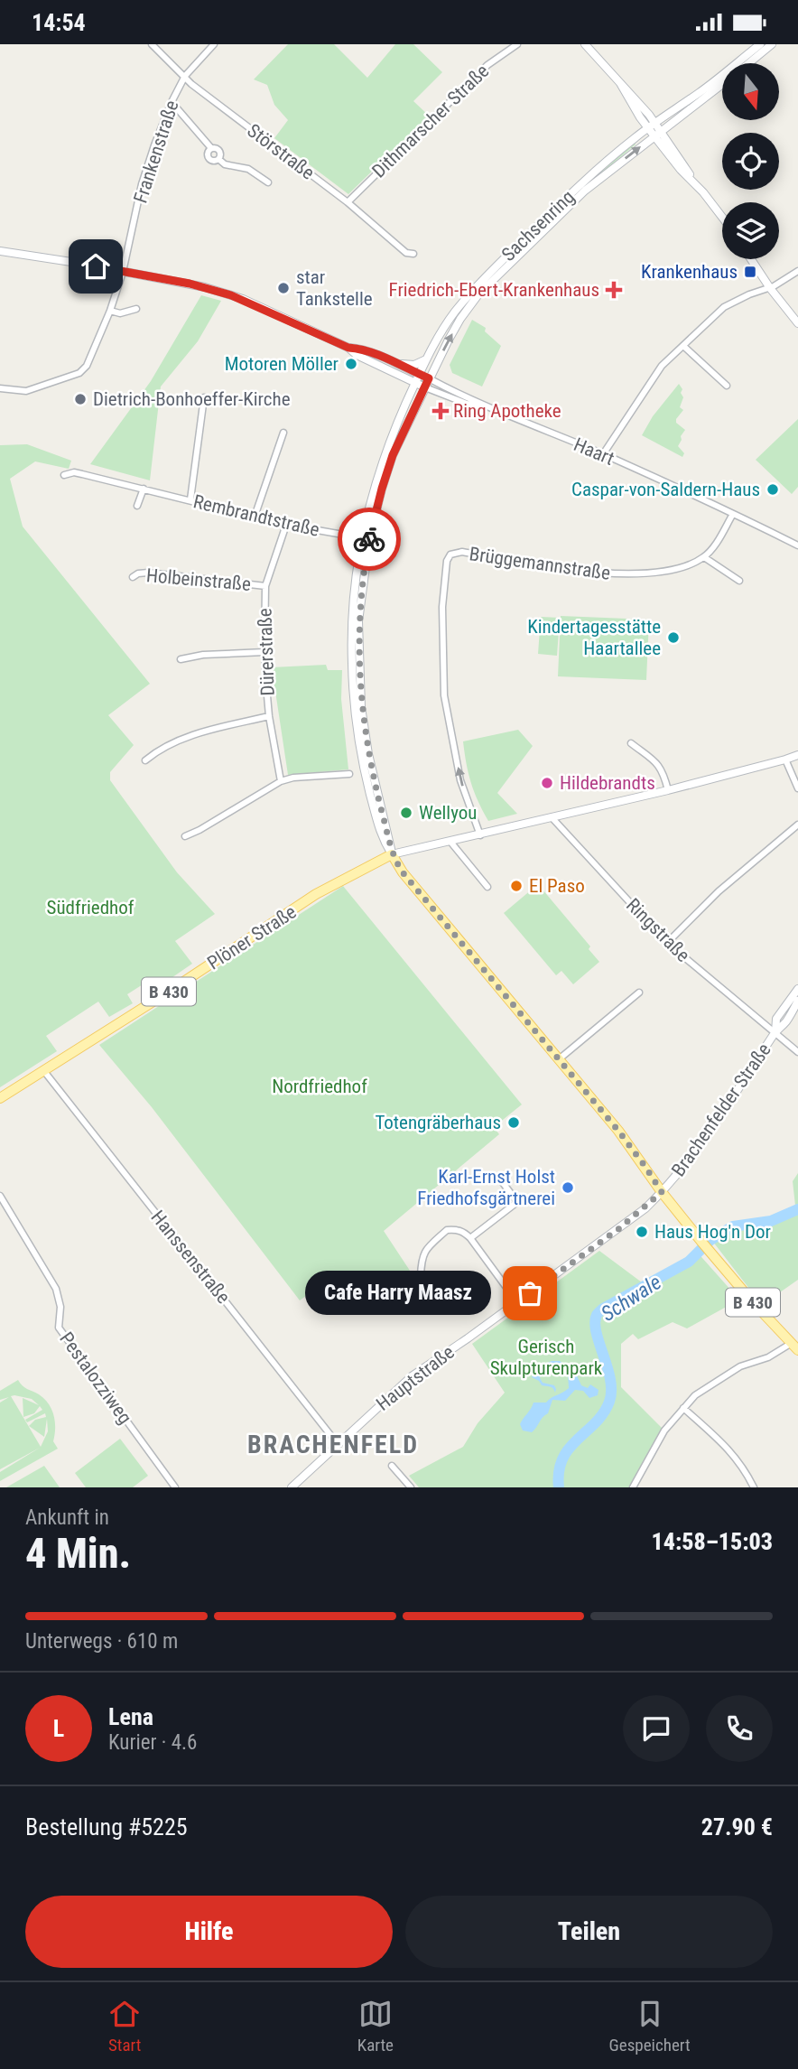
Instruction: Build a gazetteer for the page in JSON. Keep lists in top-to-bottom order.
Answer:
{
  "streets": {
    "main road": [
      "Sachsenring",
      "Haart",
      "Plöner Straße",
      "B 430",
      "Brachenfelder Straße",
      "Hauptstraße"
    ],
    "street": [
      "Dithmarscher Straße",
      "Frankenstraße",
      "Störstraße",
      "Rembrandtstraße",
      "Brüggemannstraße",
      "Holbeinstraße",
      "Dürerstraße",
      "Ringstraße",
      "Hanssenstraße",
      "Pestalozziweg"
    ]
  },
  "crossings": [
    ["Dithmarscher Straße", "Störstraße"],
    ["Frankenstraße", "Störstraße"],
    ["Frankenstraße", "Haart"],
    ["Sachsenring", "Haart"],
    ["Sachsenring", "Rembrandtstraße"],
    ["Sachsenring", "Plöner Straße"],
    ["Sachsenring", "B 430"],
    ["Rembrandtstraße", "Dürerstraße"],
    ["Brüggemannstraße", "Plöner Straße"],
    ["Holbeinstraße", "Dürerstraße"],
    ["Ringstraße", "Plöner Straße"],
    ["Ringstraße", "Brachenfelder Straße"],
    ["Plöner Straße", "B 430"],
    ["Plöner Straße", "Hanssenstraße"],
    ["B 430", "Brachenfelder Straße"],
    ["Brachenfelder Straße", "Hauptstraße"],
    ["Hanssenstraße", "Hauptstraße"]
  ],
  "districts": ["BRACHENFELD"],
  "water": ["Schwale"],
  "parks": ["Südfriedhof", "Nordfriedhof", "Gerisch Skulpturenpark"],
  "places": {
    "transit": ["Krankenhaus"],
    "other": [
      "star Tankstelle",
      "Motoren Möller",
      "Dietrich-Bonhoeffer-Kirche",
      "Caspar-von-Saldern-Haus",
      "Kindertagesstätte Haartallee",
      "Hildebrandts",
      "Wellyou",
      "El Paso",
      "Totengräberhaus",
      "Karl-Ernst Holst Friedhofsgärtnerei",
      "Haus Hog'n Dor",
      "Cafe Harry Maasz"
    ],
    "health": ["Friedrich-Ebert-Krankenhaus", "Ring Apotheke"]
  },
  "north": "bottom",
  "page": {
    "status": "14:54",
    "bubble": "Cafe Harry Maasz",
    "heading": ["4 Min.", "Ankunft in", "14:58–15:03"],
    "panel": [
      "Lena",
      "Kurier · 4.6",
      "Bestellung #5225",
      "27.90 €"
    ],
    "bar": "Unterwegs · 610 m",
    "round": "L",
    "buttons": ["Hilfe", "Teilen"],
    "tabs": ["Start", "Karte", "Gespeichert"]
  }
}
